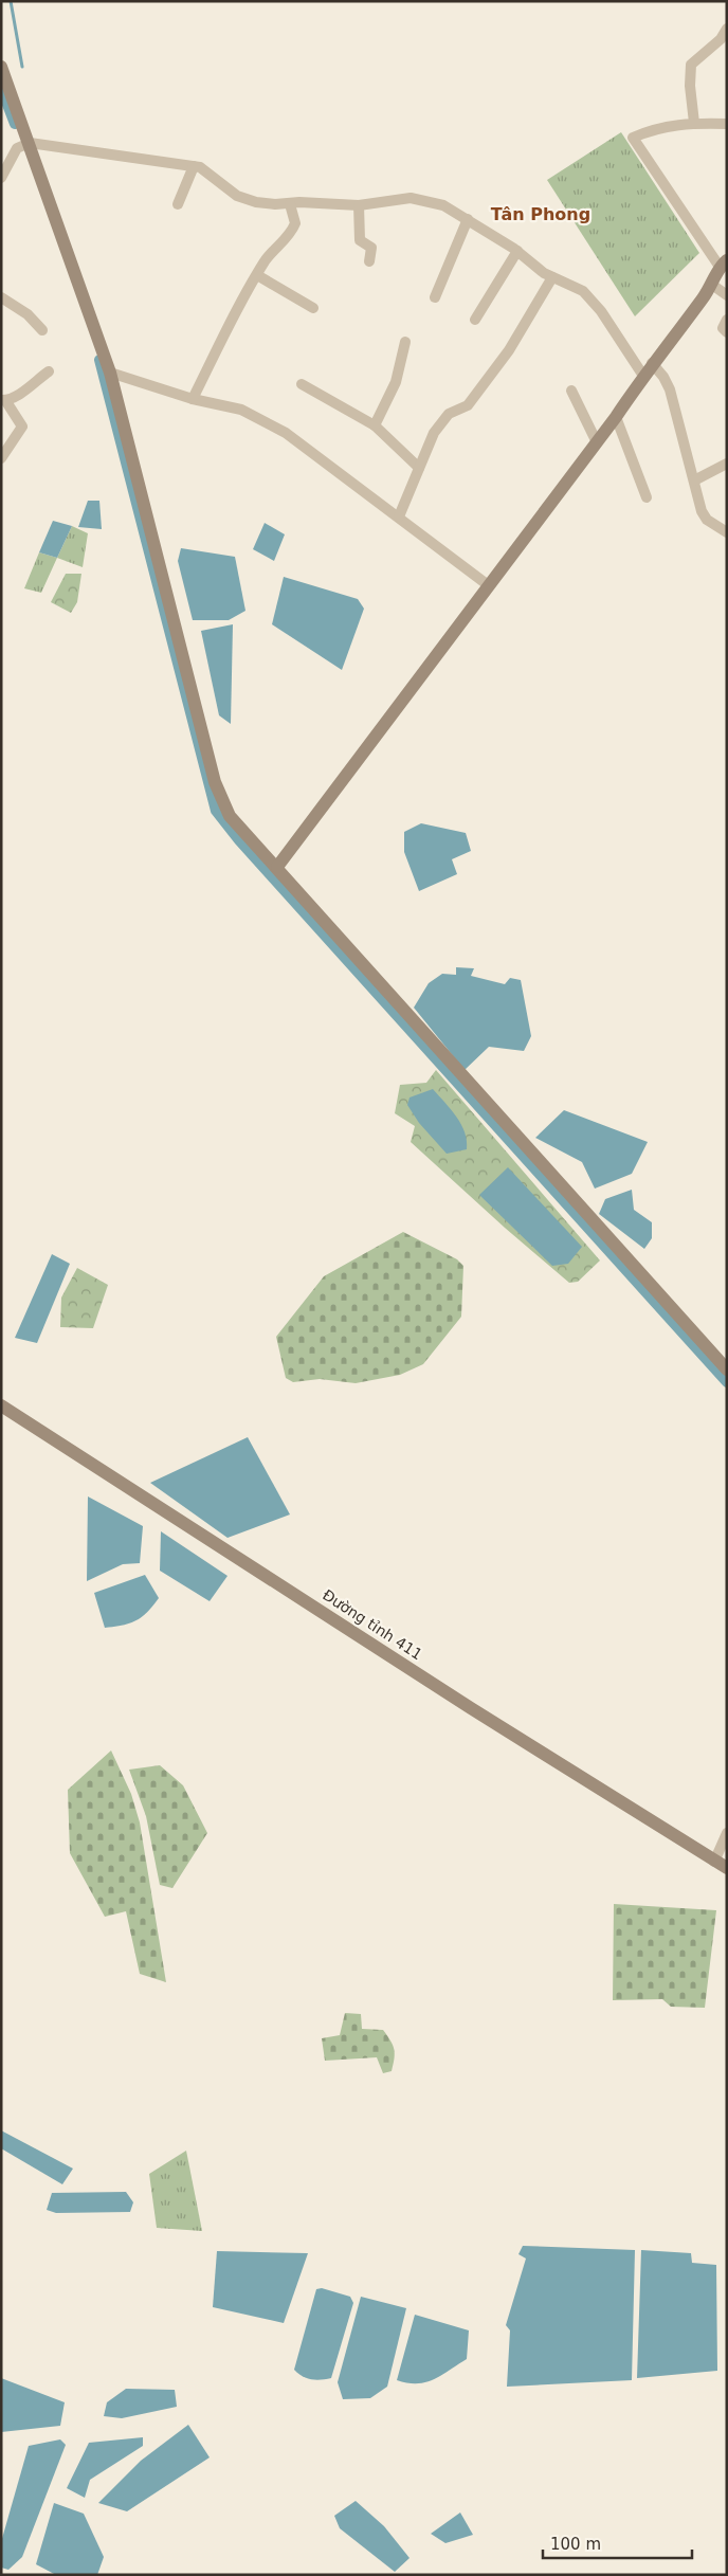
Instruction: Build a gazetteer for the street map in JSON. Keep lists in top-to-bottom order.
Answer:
{
  "streets": {
    "main road": ["Đường tỉnh 411"]
  },
  "districts": ["Tân Phong"],
  "scale_bar": "100 m"
}
